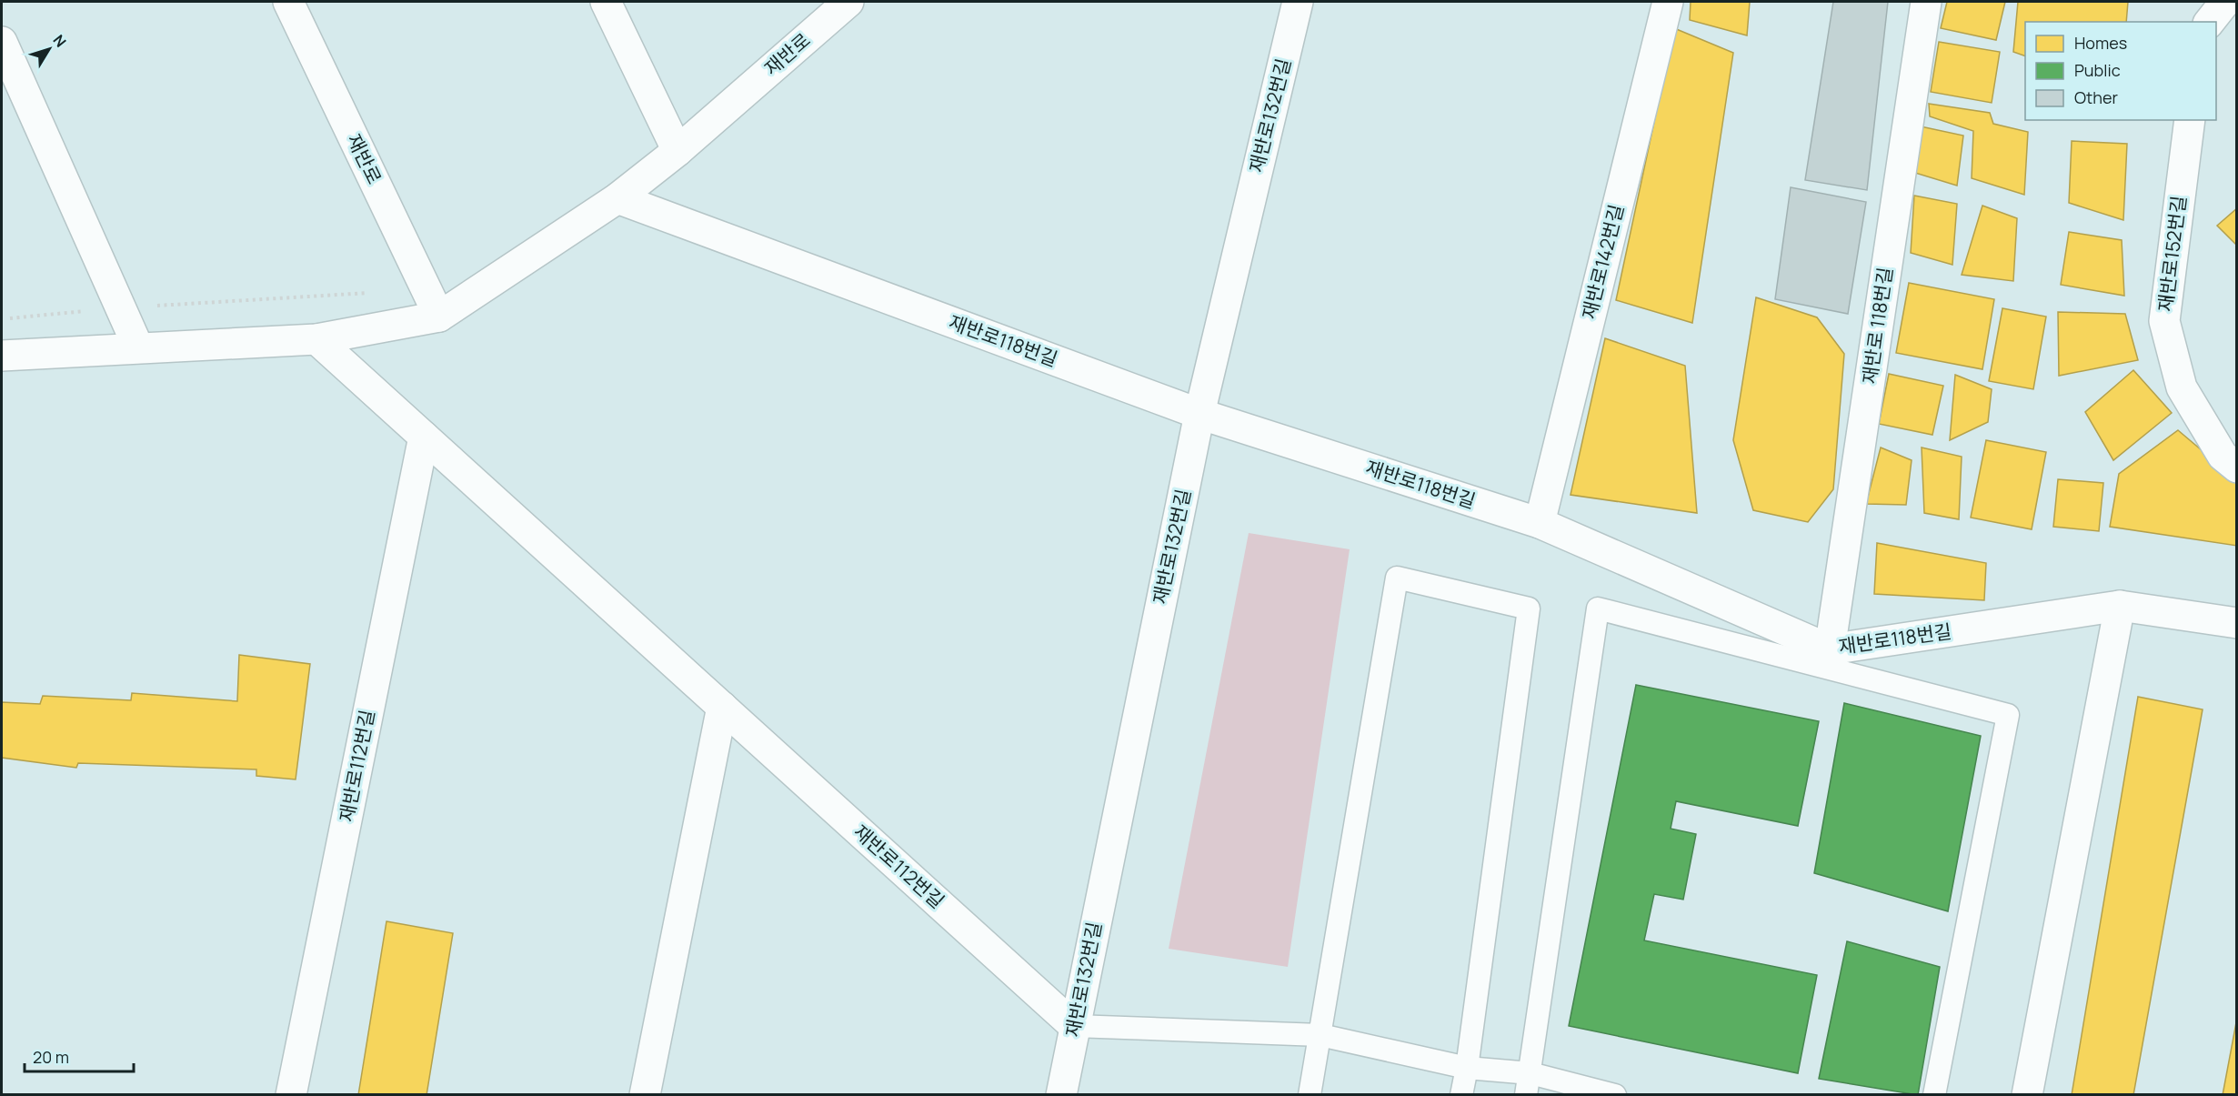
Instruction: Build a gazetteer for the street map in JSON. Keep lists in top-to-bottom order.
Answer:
{
  "streets": {
    "street": [
      "재반로",
      "재반로132번길",
      "재반로152번길",
      "재반로142번길",
      "재반로 118번길",
      "재반로118번길",
      "재반로112번길"
    ]
  },
  "crossings": [
    ["재반로", "재반로118번길"],
    ["재반로", "재반로112번길"],
    ["재반로132번길", "재반로118번길"],
    ["재반로132번길", "재반로112번길"],
    ["재반로142번길", "재반로118번길"],
    ["재반로 118번길", "재반로118번길"]
  ],
  "legend": ["Homes", "Public", "Other"],
  "scale_bar": "20 m",
  "north": "top right"
}
